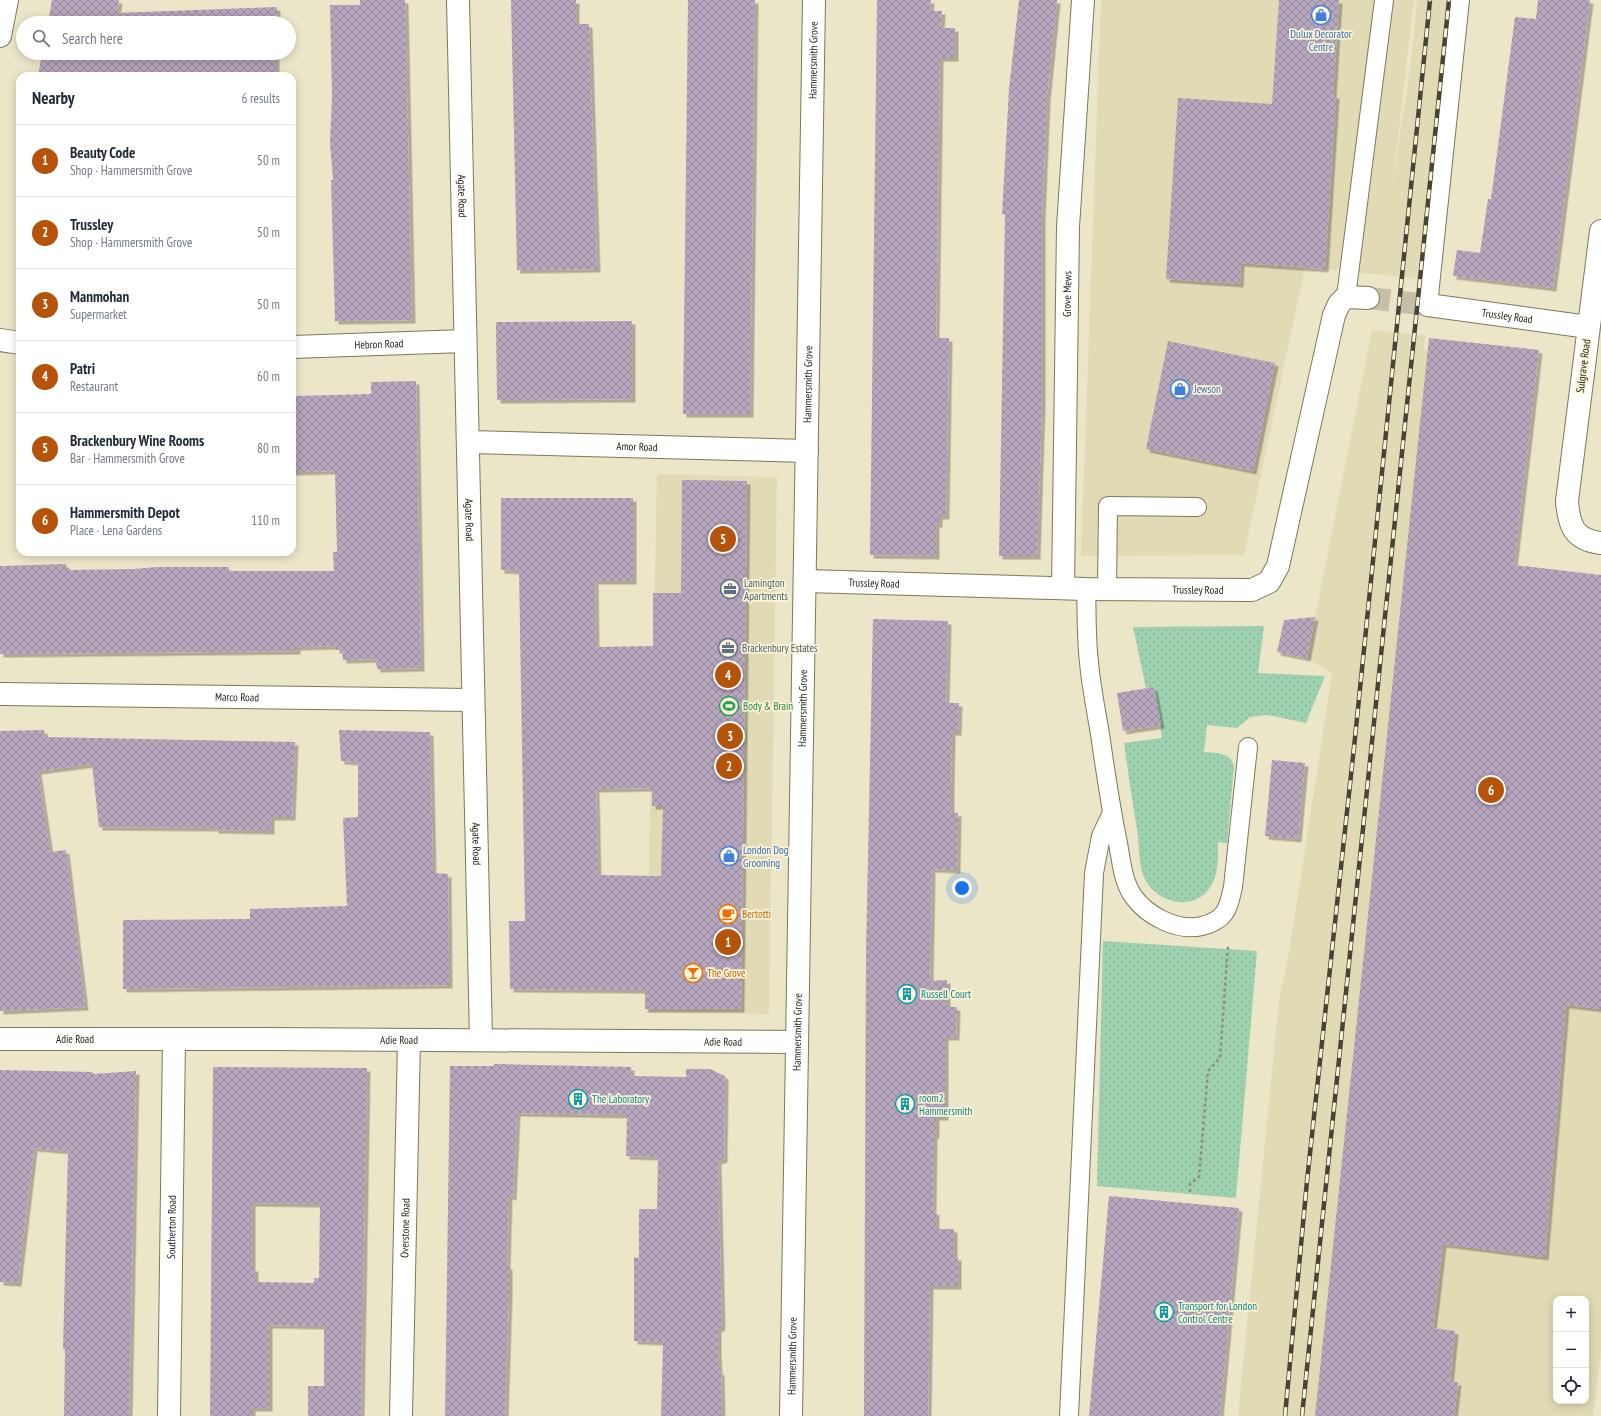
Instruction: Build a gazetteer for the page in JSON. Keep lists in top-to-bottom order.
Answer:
{
  "streets": {
    "street": [
      "Hammersmith Grove",
      "Agate Road",
      "Grove Mews",
      "Trussley Road",
      "Hebron Road",
      "Sulgrave Road",
      "Amor Road",
      "Marco Road",
      "Adie Road",
      "Southerton Road",
      "Overstone Road"
    ]
  },
  "crossings": [
    ["Hammersmith Grove", "Trussley Road"],
    ["Hammersmith Grove", "Amor Road"],
    ["Hammersmith Grove", "Adie Road"],
    ["Agate Road", "Hebron Road"],
    ["Agate Road", "Amor Road"],
    ["Agate Road", "Marco Road"],
    ["Agate Road", "Adie Road"],
    ["Grove Mews", "Trussley Road"],
    ["Trussley Road", "Sulgrave Road"],
    ["Adie Road", "Southerton Road"],
    ["Adie Road", "Overstone Road"]
  ],
  "places": {
    "shop": ["Dulux Decorator Centre", "Jewson", "London Dog Grooming"],
    "office": ["Lamington Apartments", "Brackenbury Estates"],
    "sports": ["Body & Brain"],
    "cafe": ["Bertotti"],
    "bar": ["The Grove"],
    "building": [
      "Russell Court",
      "The Laboratory",
      "room2 Hammersmith",
      "Transport for London Control Centre"
    ]
  },
  "page": {
    "search": "Search here",
    "heading": ["Nearby", "6 results"],
    "list": [
      {
        "mark": "1",
        "name": "Beauty Code",
        "note": "Shop · Hammersmith Grove",
        "value": "50 m"
      },
      {
        "mark": "2",
        "name": "Trussley",
        "note": "Shop · Hammersmith Grove",
        "value": "50 m"
      },
      {
        "mark": "3",
        "name": "Manmohan",
        "note": "Supermarket",
        "value": "50 m"
      },
      {
        "mark": "4",
        "name": "Patri",
        "note": "Restaurant",
        "value": "60 m"
      },
      {
        "mark": "5",
        "name": "Brackenbury Wine Rooms",
        "note": "Bar · Hammersmith Grove",
        "value": "80 m"
      },
      {
        "mark": "6",
        "name": "Hammersmith Depot",
        "note": "Place · Lena Gardens",
        "value": "110 m"
      }
    ],
    "pins": [
      "5",
      "4",
      "3",
      "2",
      "6",
      "1"
    ],
    "map_buttons": ["+", "−"]
  }
}
